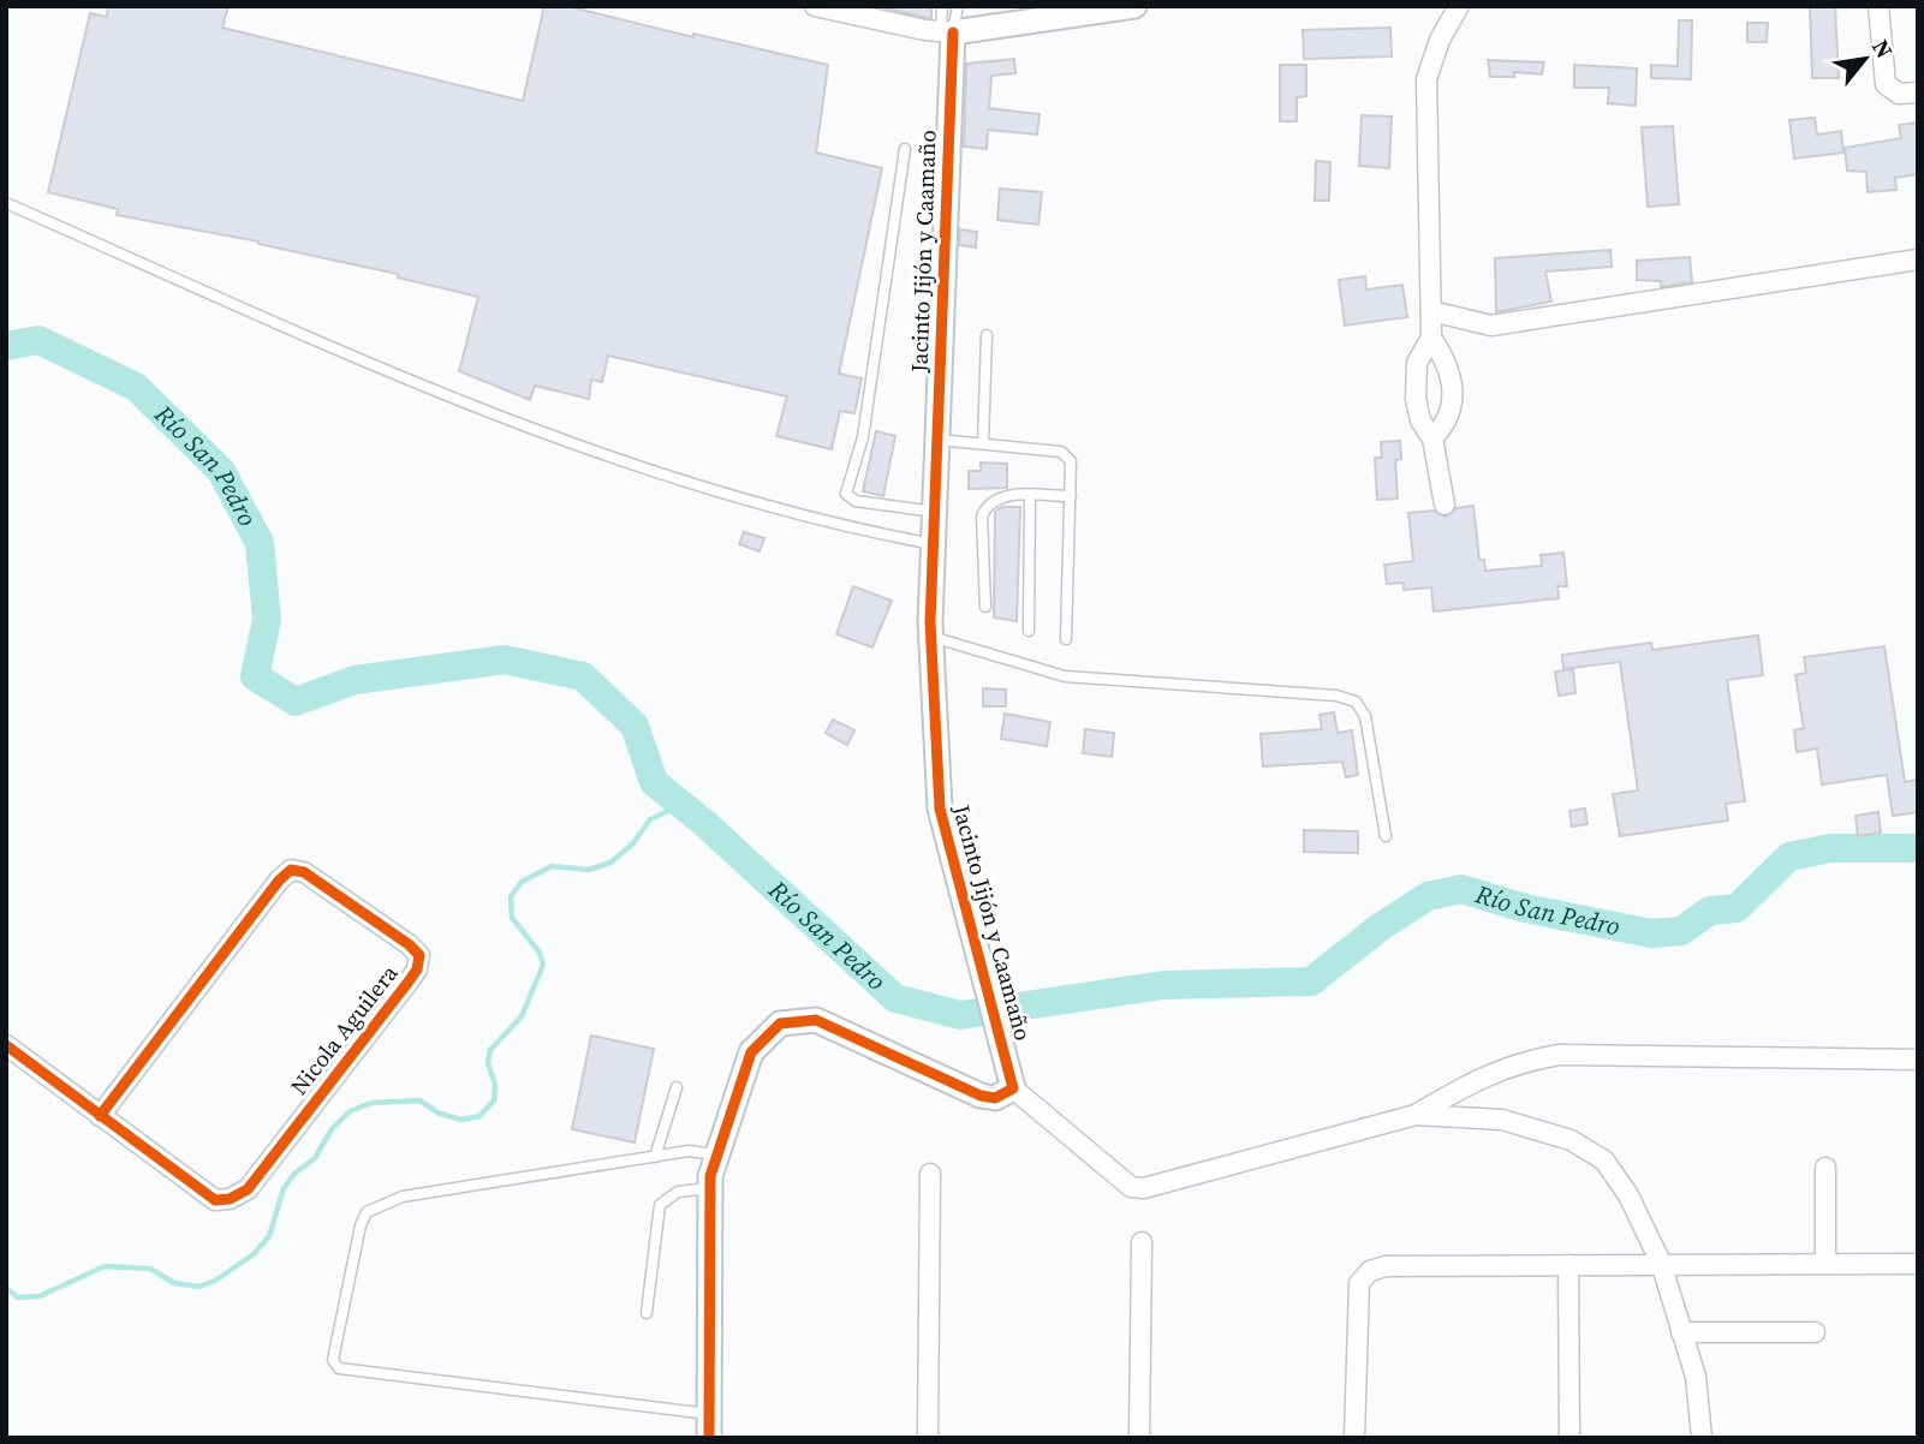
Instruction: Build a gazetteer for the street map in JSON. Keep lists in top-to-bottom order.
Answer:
{
  "streets": {
    "street": ["Jacinto Jijón y Caamaño", "Nicola Aguilera"]
  },
  "water": ["Río San Pedro"],
  "north": "top right"
}
